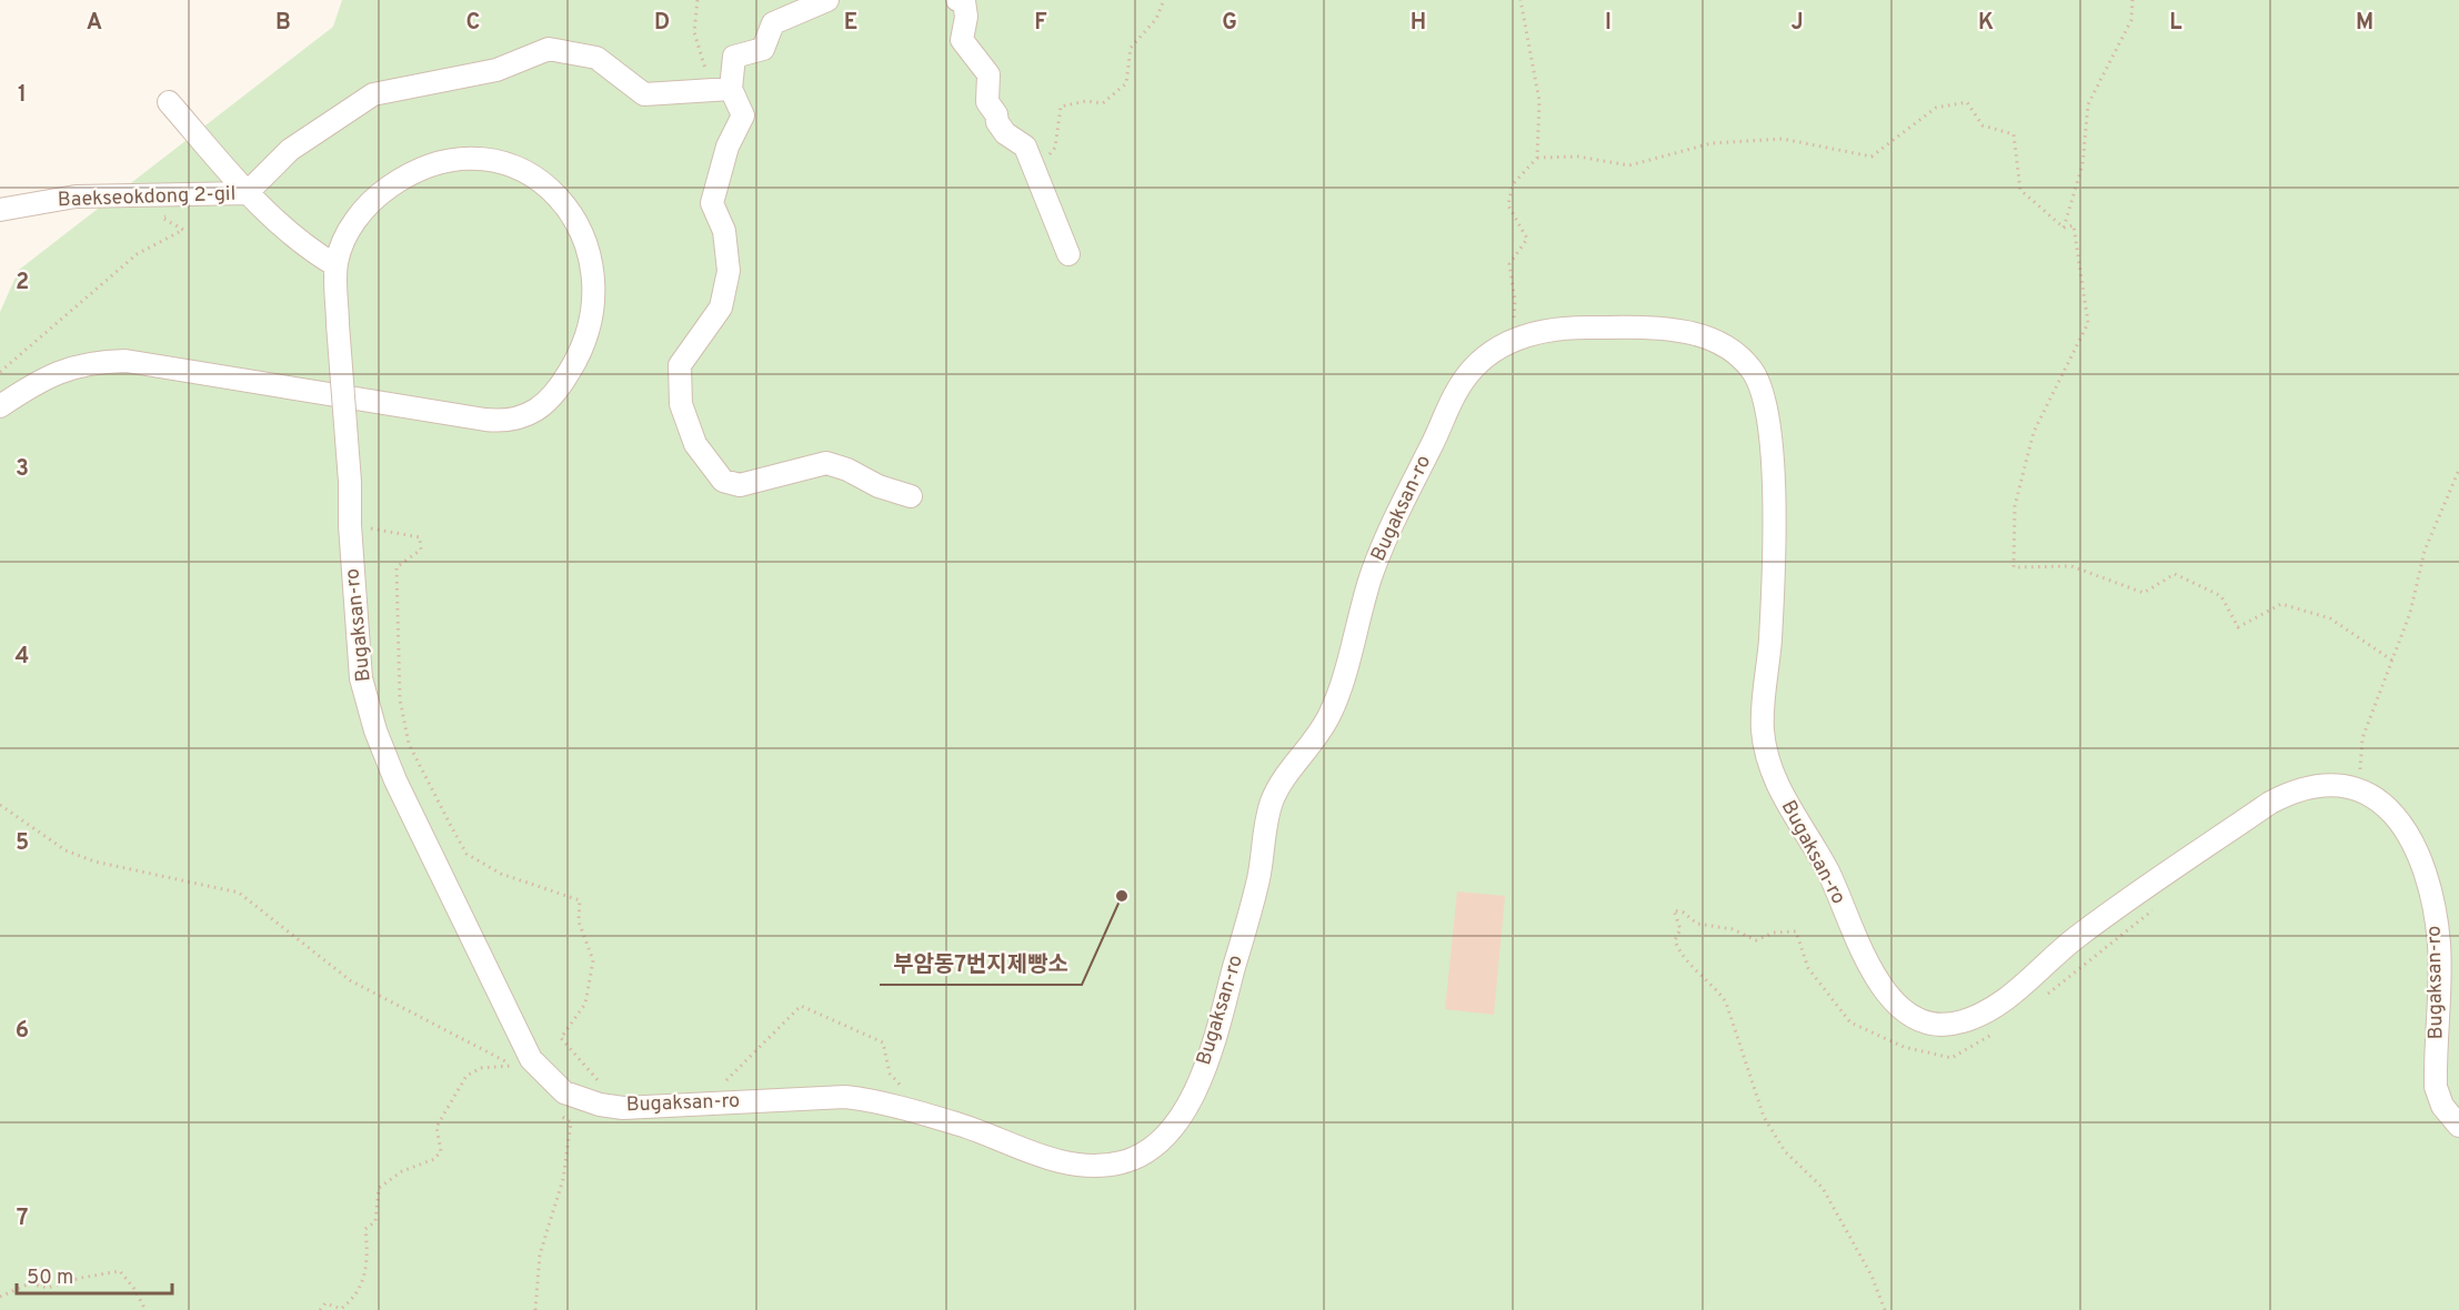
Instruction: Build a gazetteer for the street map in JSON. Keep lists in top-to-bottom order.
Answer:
{
  "streets": {
    "street": ["Baekseokdong 2-gil", "Bugaksan-ro"]
  },
  "places": ["부암동7번지제빵소"],
  "scale_bar": "50 m",
  "grid": {
    "columns": [
      "A",
      "B",
      "C",
      "D",
      "E",
      "F",
      "G",
      "H",
      "I",
      "J",
      "K",
      "L",
      "M"
    ],
    "rows": [
      "1",
      "2",
      "3",
      "4",
      "5",
      "6",
      "7"
    ]
  }
}
